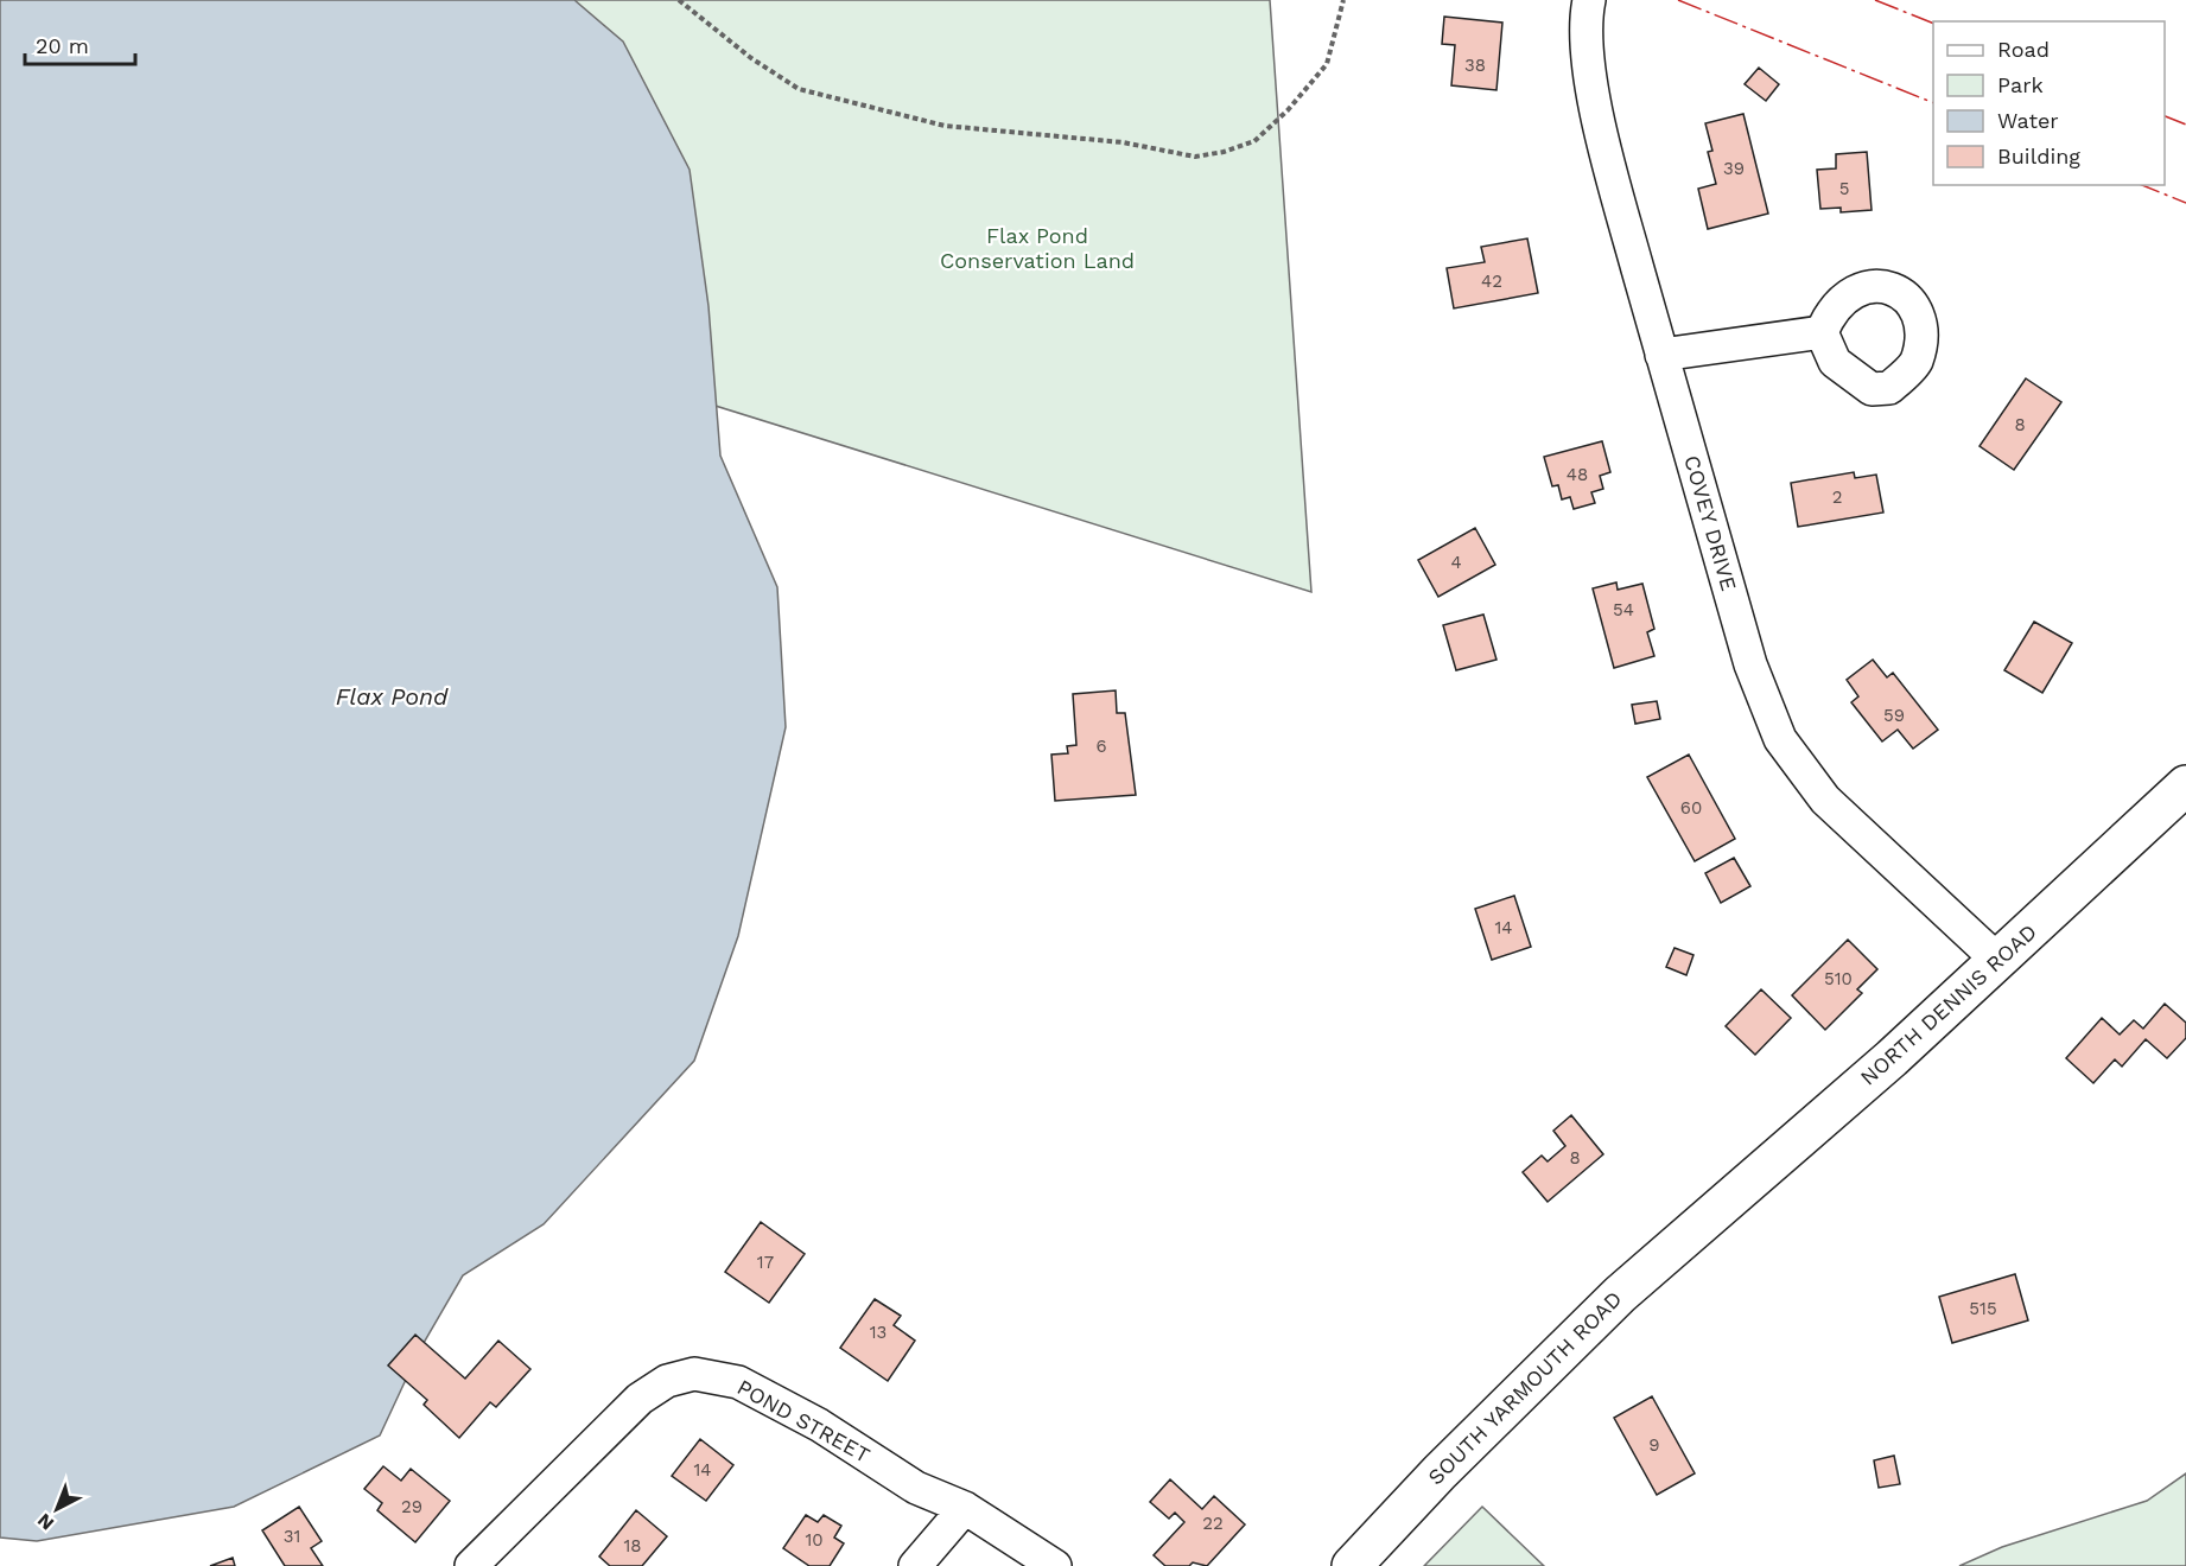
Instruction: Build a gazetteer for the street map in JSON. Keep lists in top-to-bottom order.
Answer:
{
  "streets": {
    "main road": ["NORTH DENNIS ROAD", "SOUTH YARMOUTH ROAD"],
    "street": ["COVEY DRIVE", "POND STREET"]
  },
  "crossings": [
    ["COVEY DRIVE", "NORTH DENNIS ROAD"],
    ["NORTH DENNIS ROAD", "SOUTH YARMOUTH ROAD"]
  ],
  "water": ["Flax Pond"],
  "parks": ["Flax Pond Conservation Land"],
  "house_numbers": [
    "38",
    "39",
    "5",
    "42",
    "8",
    "48",
    "2",
    "4",
    "54",
    "59",
    "6",
    "60",
    "14",
    "510",
    "8",
    "17",
    "515",
    "13",
    "9",
    "14",
    "29",
    "22",
    "31",
    "10",
    "18"
  ],
  "legend": [
    "Road",
    "Park",
    "Water",
    "Building"
  ],
  "scale_bar": "20 m",
  "north": "bottom left"
}
